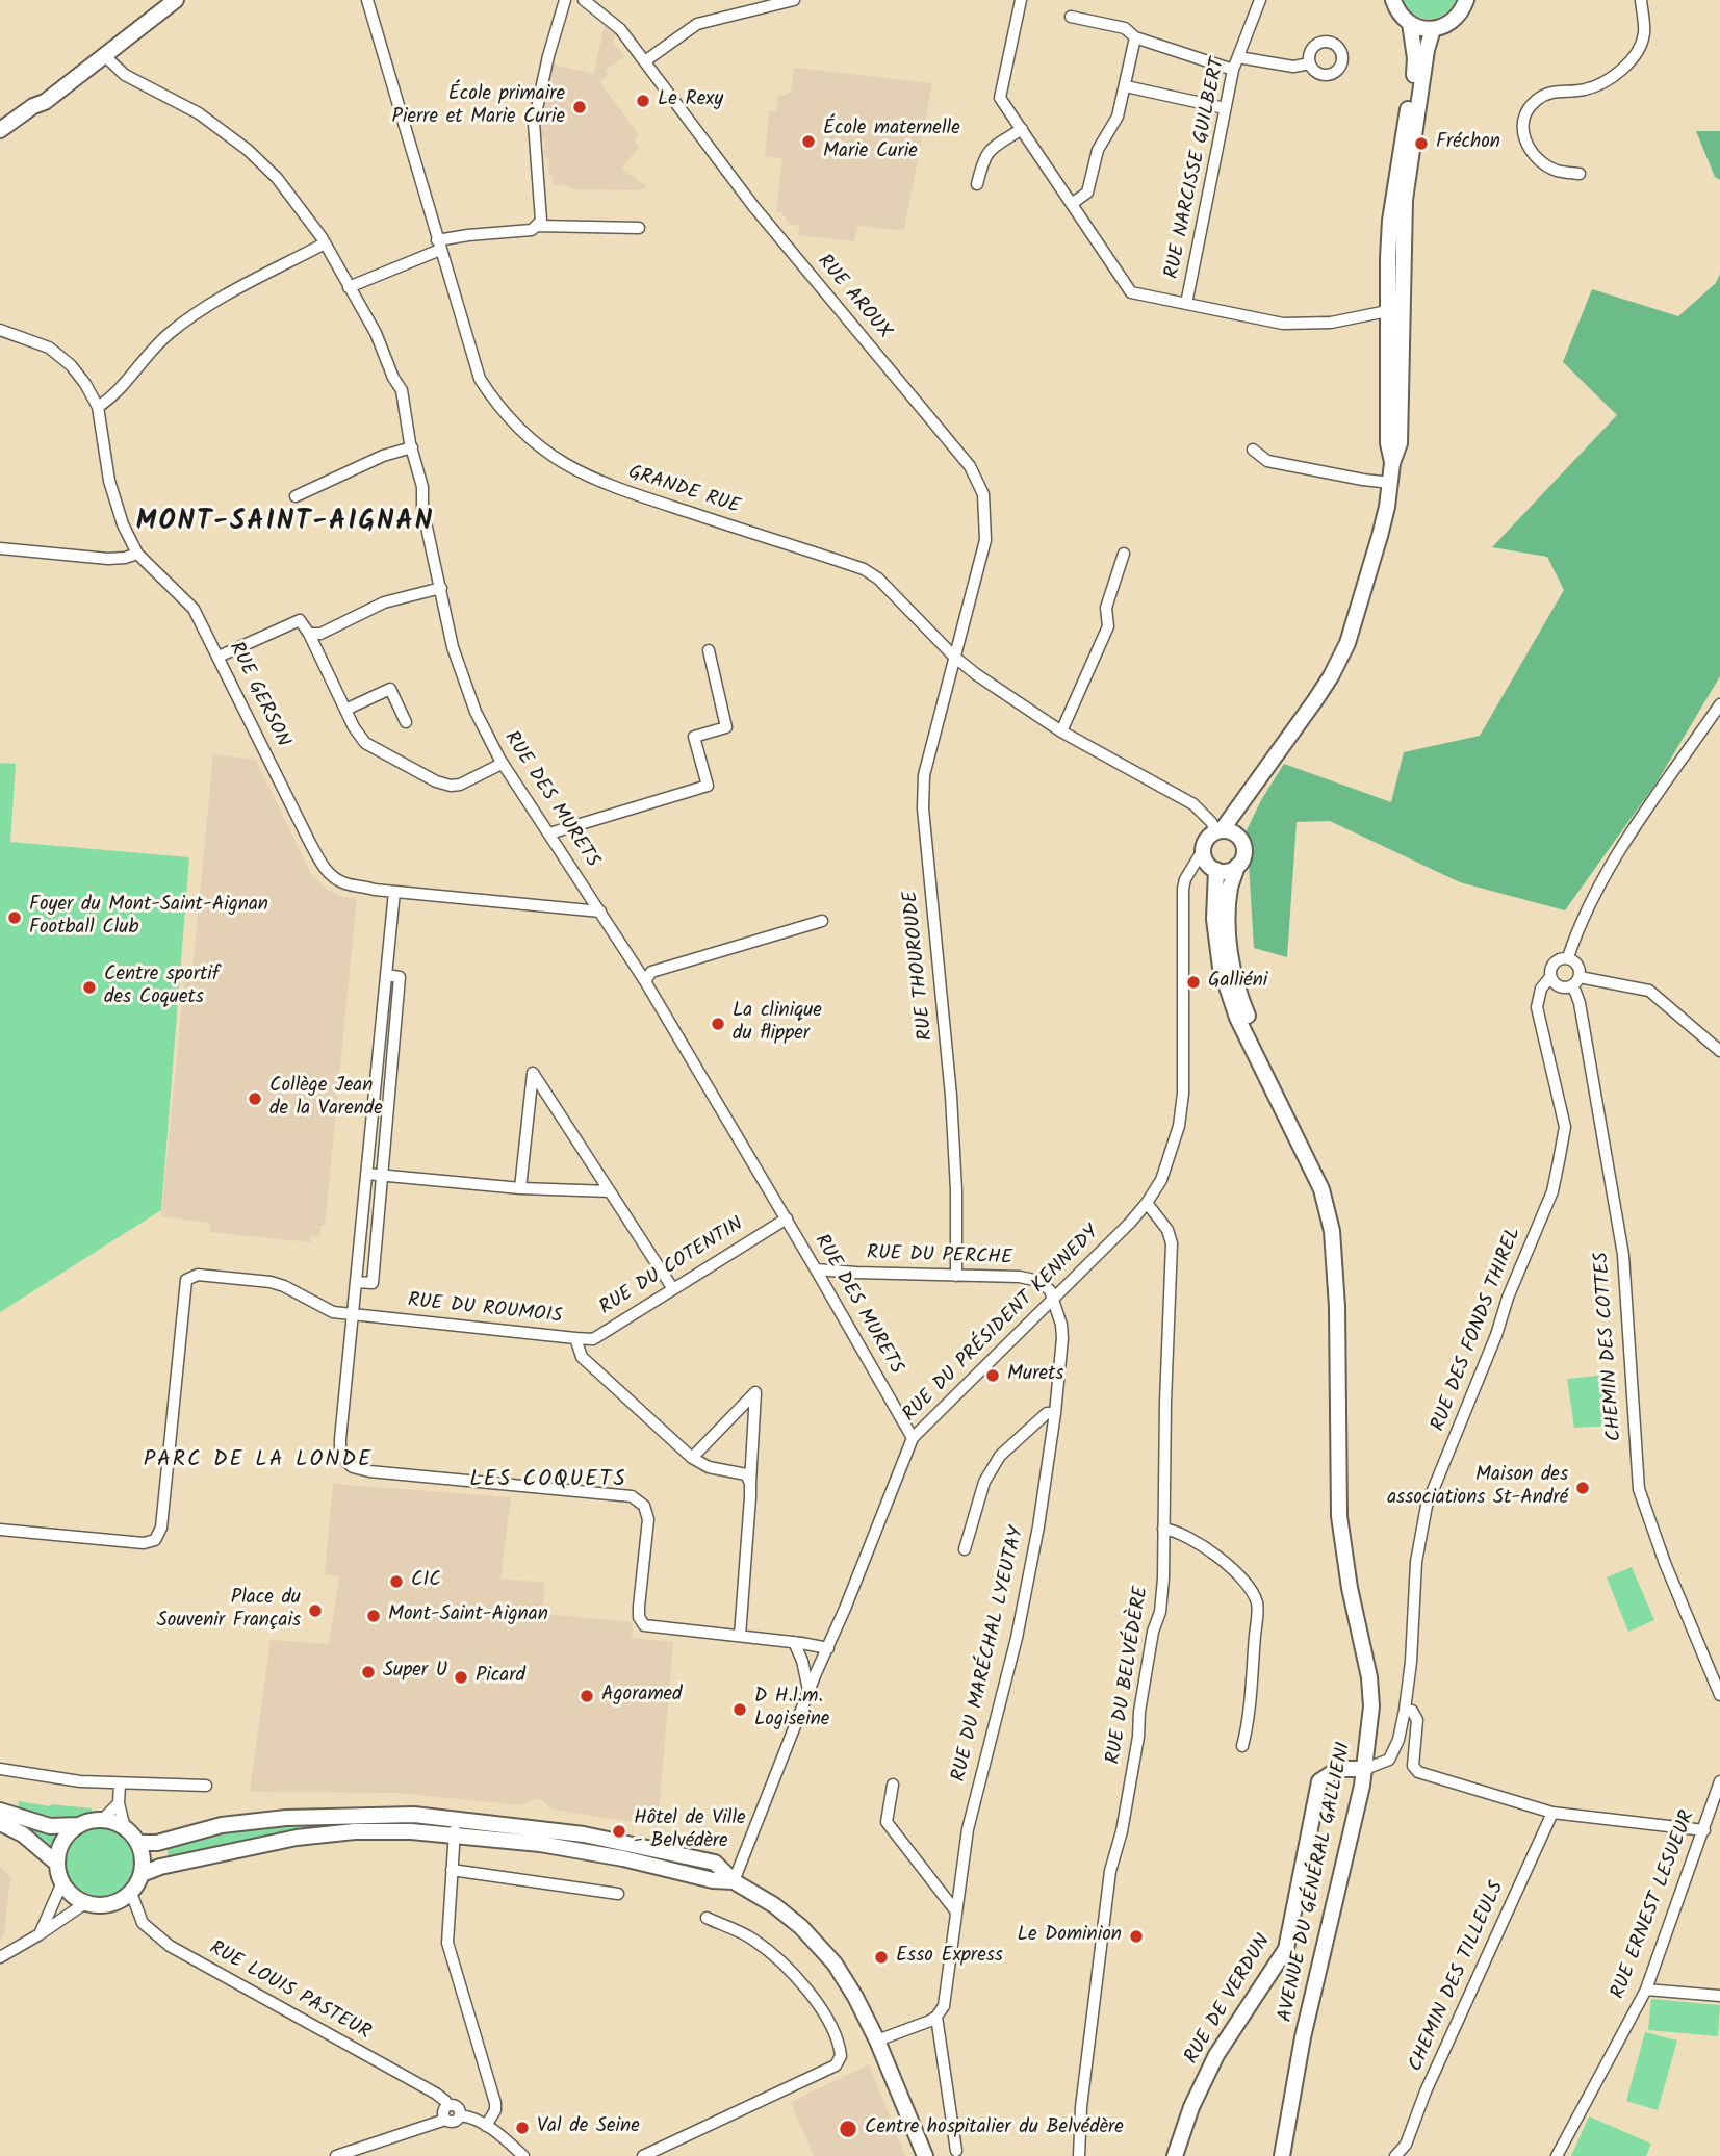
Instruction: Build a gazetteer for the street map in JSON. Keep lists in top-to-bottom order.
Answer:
{
  "streets": {
    "street": [
      "RUE NARCISSE GUILBERT",
      "RUE AROUX",
      "GRANDE RUE",
      "RUE GERSON",
      "RUE DES MURETS",
      "RUE THOUROUDE",
      "RUE DU PERCHE",
      "RUE DU COTENTIN",
      "RUE DU ROUMOIS",
      "RUE DU PRÉSIDENT KENNEDY",
      "RUE DES FONDS THIREL",
      "CHEMIN DES COTTES",
      "RUE DU MARÉCHAL LYEUTAY",
      "RUE DU BELVÉDÈRE",
      "AVENUE DU GÉNÉRAL GALLIENI",
      "RUE ERNEST LESUEUR",
      "CHEMIN DES TILLEULS",
      "RUE LOUIS PASTEUR",
      "RUE DE VERDUN"
    ]
  },
  "crossings": [
    ["RUE AROUX", "GRANDE RUE"],
    ["RUE AROUX", "RUE THOUROUDE"],
    ["GRANDE RUE", "RUE THOUROUDE"],
    ["GRANDE RUE", "RUE DU PRÉSIDENT KENNEDY"],
    ["GRANDE RUE", "AVENUE DU GÉNÉRAL GALLIENI"],
    ["RUE GERSON", "RUE DES MURETS"],
    ["RUE DES MURETS", "RUE DU PERCHE"],
    ["RUE DES MURETS", "RUE DU COTENTIN"],
    ["RUE DES MURETS", "RUE DU PRÉSIDENT KENNEDY"],
    ["RUE THOUROUDE", "RUE DU PERCHE"],
    ["RUE DU PERCHE", "RUE DU PRÉSIDENT KENNEDY"],
    ["RUE DU PERCHE", "RUE DU MARÉCHAL LYEUTAY"],
    ["RUE DU COTENTIN", "RUE DU ROUMOIS"],
    ["RUE DU PRÉSIDENT KENNEDY", "RUE DU MARÉCHAL LYEUTAY"],
    ["RUE DU PRÉSIDENT KENNEDY", "RUE DU BELVÉDÈRE"],
    ["RUE DU PRÉSIDENT KENNEDY", "AVENUE DU GÉNÉRAL GALLIENI"],
    ["RUE DES FONDS THIREL", "CHEMIN DES COTTES"],
    ["RUE DES FONDS THIREL", "AVENUE DU GÉNÉRAL GALLIENI"],
    ["RUE DES FONDS THIREL", "RUE DE VERDUN"],
    ["AVENUE DU GÉNÉRAL GALLIENI", "RUE DE VERDUN"]
  ],
  "districts": ["MONT-SAINT-AIGNAN", "PARC DE LA LONDE", "LES COQUETS"],
  "places": [
    "Le Rexy",
    "École primaire Pierre et Marie Curie",
    "École maternelle Marie Curie",
    "Fréchon",
    "Foyer du Mont-Saint-Aignan Football Club",
    "Galliéni",
    "Centre sportif des Coquets",
    "La clinique du flipper",
    "Collège Jean de la Varende",
    "Murets",
    "Maison des associations St-André",
    "CIC",
    "Place du Souvenir Français",
    "Mont-Saint-Aignan",
    "Super U",
    "Picard",
    "Agoramed",
    "D H.l.m. Logiseine",
    "Hôtel de Ville - Belvédère",
    "Le Dominion",
    "Esso Express",
    "Val de Seine",
    "Centre hospitalier du Belvédère"
  ]
}
